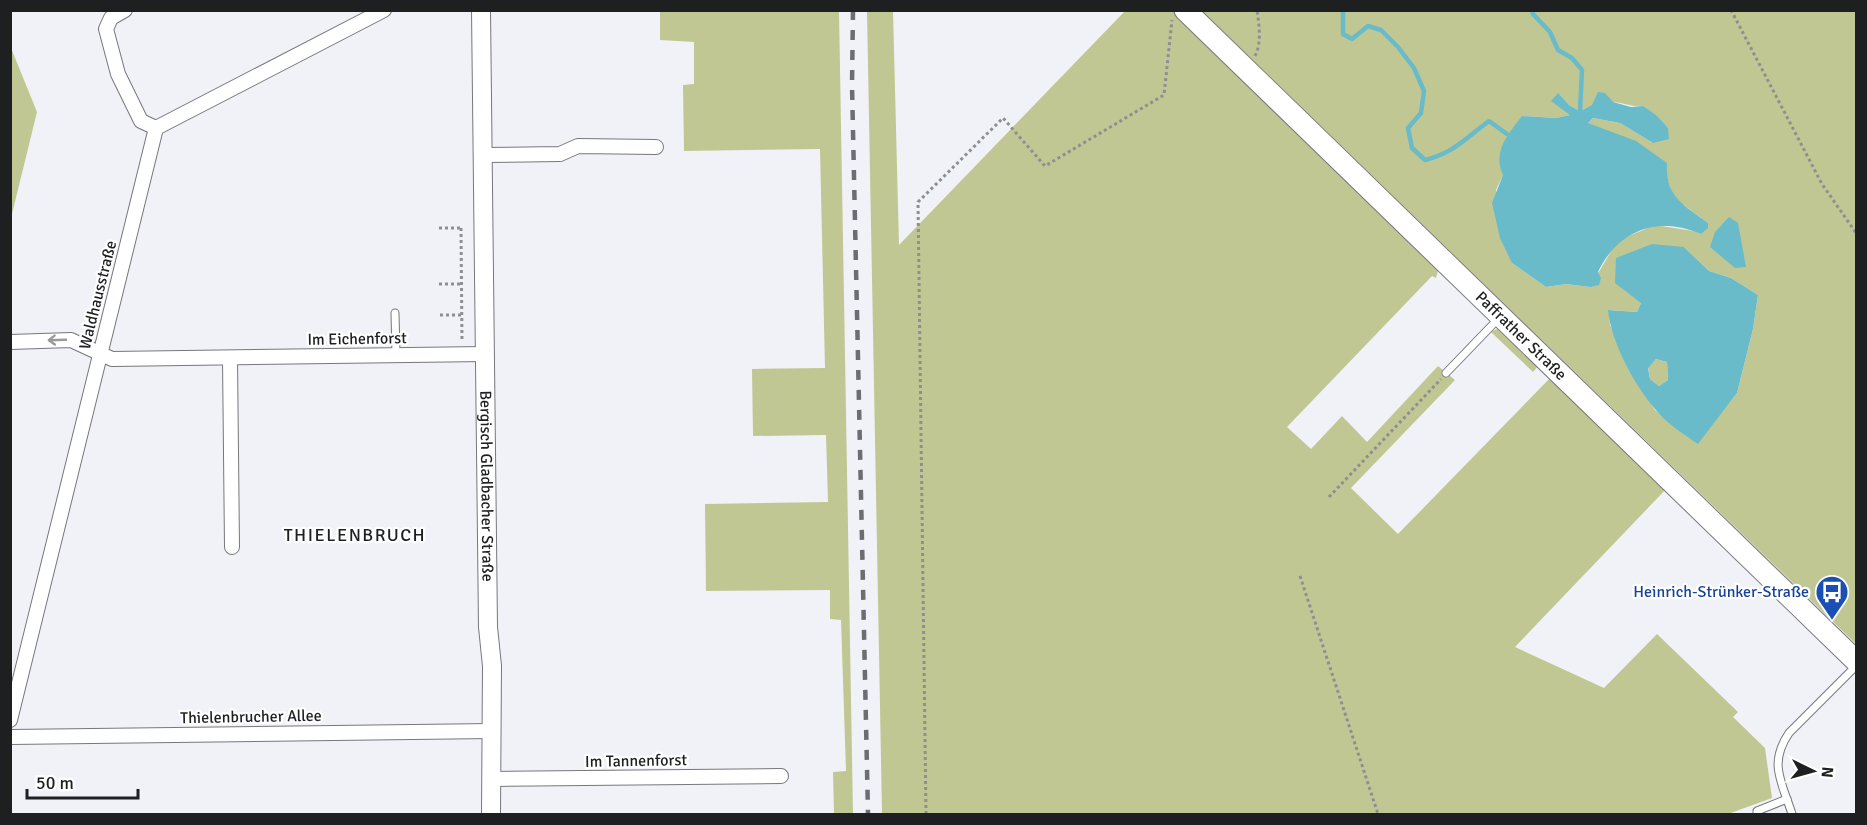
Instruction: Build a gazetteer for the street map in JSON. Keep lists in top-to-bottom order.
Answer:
{
  "streets": {
    "main road": ["Paffrather Straße", "Bergisch Gladbacher Straße"],
    "street": [
      "Waldhausstraße",
      "Im Eichenforst",
      "Thielenbrucher Allee",
      "Im Tannenforst"
    ]
  },
  "crossings": [
    ["Waldhausstraße", "Im Eichenforst"],
    ["Im Eichenforst", "Bergisch Gladbacher Straße"],
    ["Bergisch Gladbacher Straße", "Thielenbrucher Allee"],
    ["Bergisch Gladbacher Straße", "Im Tannenforst"]
  ],
  "districts": ["THIELENBRUCH"],
  "places": {
    "bus stop": ["Heinrich-Strünker-Straße"]
  },
  "scale_bar": "50 m",
  "north": "right"
}
